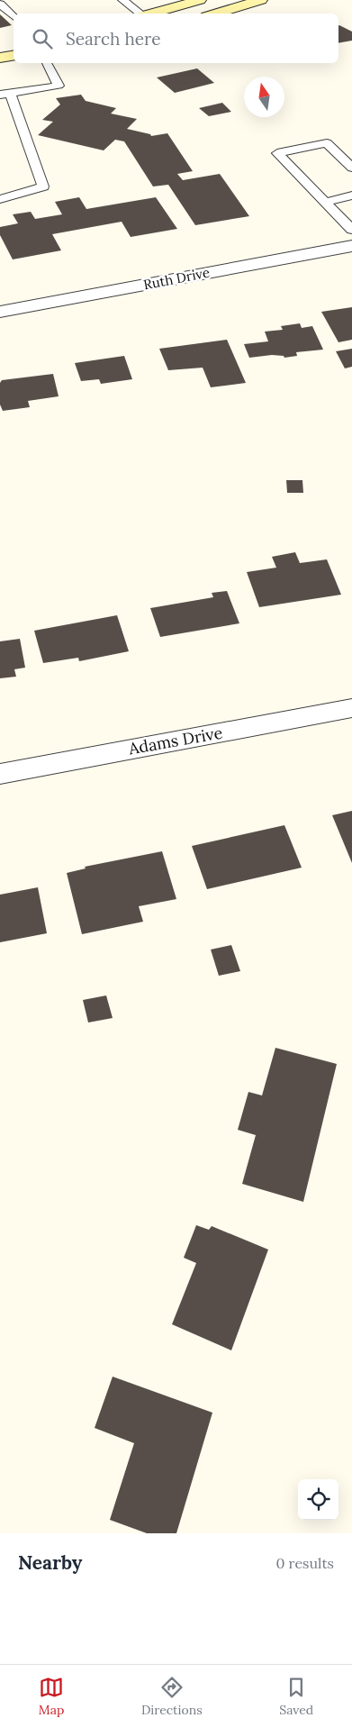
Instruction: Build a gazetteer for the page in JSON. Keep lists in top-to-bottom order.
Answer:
{
  "streets": {
    "street": ["Ruth Drive", "Adams Drive"]
  },
  "north": "top",
  "page": {
    "search": "Search here",
    "heading": ["Nearby", "0 results"],
    "nav": ["Map", "Directions", "Saved"]
  }
}
